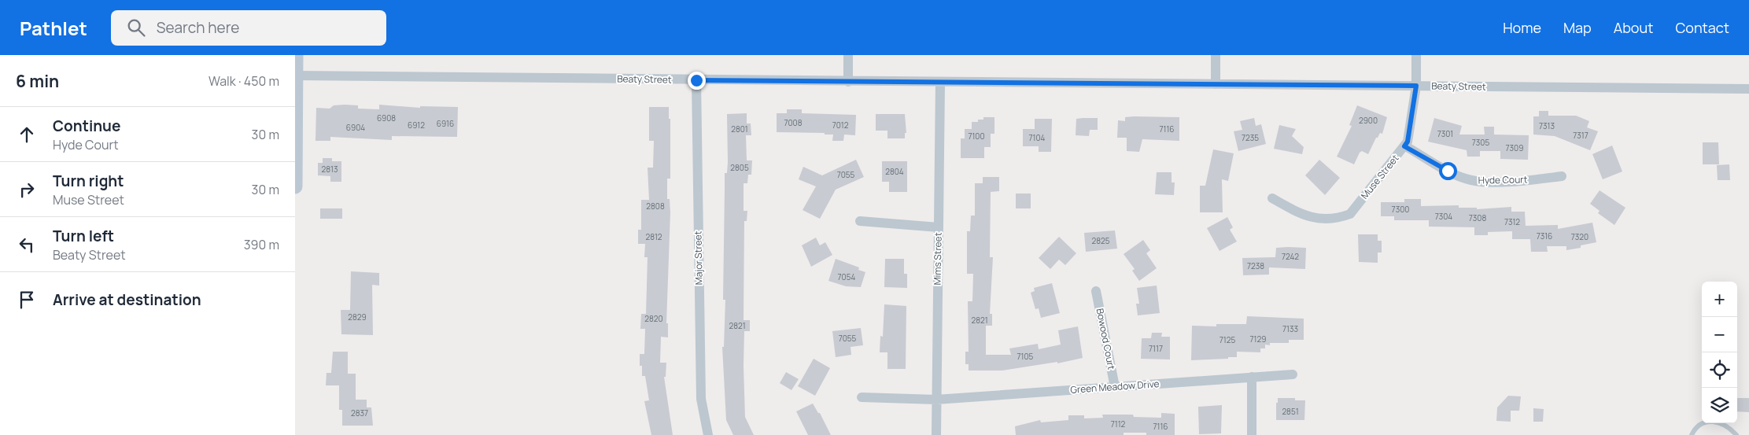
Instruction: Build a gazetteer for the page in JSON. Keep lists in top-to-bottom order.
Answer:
{
  "streets": {
    "street": [
      "Beaty Street",
      "Muse Street",
      "Hyde Court",
      "Major Street",
      "Mims Street",
      "Bowood Court",
      "Green Meadow Drive"
    ]
  },
  "crossings": [
    ["Beaty Street", "Muse Street"],
    ["Beaty Street", "Major Street"],
    ["Beaty Street", "Mims Street"],
    ["Muse Street", "Hyde Court"],
    ["Mims Street", "Green Meadow Drive"],
    ["Bowood Court", "Green Meadow Drive"]
  ],
  "house_numbers": [
    "6908",
    "2900",
    "7008",
    "6916",
    "6912",
    "7012",
    "7313",
    "6904",
    "2801",
    "7116",
    "7301",
    "7317",
    "7100",
    "7104",
    "7235",
    "7305",
    "7309",
    "2805",
    "2813",
    "2804",
    "7055",
    "2808",
    "7300",
    "7304",
    "7308",
    "7312",
    "7316",
    "2812",
    "7320",
    "2825",
    "7242",
    "7238",
    "7054",
    "2829",
    "2820",
    "2821",
    "2821",
    "7133",
    "7055",
    "7129",
    "7125",
    "7117",
    "7105",
    "2851",
    "2837",
    "7112",
    "7116"
  ],
  "page": {
    "header": "Pathlet",
    "search": "Search here",
    "nav": [
      "Home",
      "Map",
      "About",
      "Contact"
    ],
    "heading": ["6 min", "Walk · 450 m"],
    "list": [
      ["Continue", "Hyde Court", "30 m"],
      ["Turn right", "Muse Street", "30 m"],
      ["Turn left", "Beaty Street", "390 m"],
      "Arrive at destination"
    ],
    "map_buttons": ["+", "−"]
  }
}
